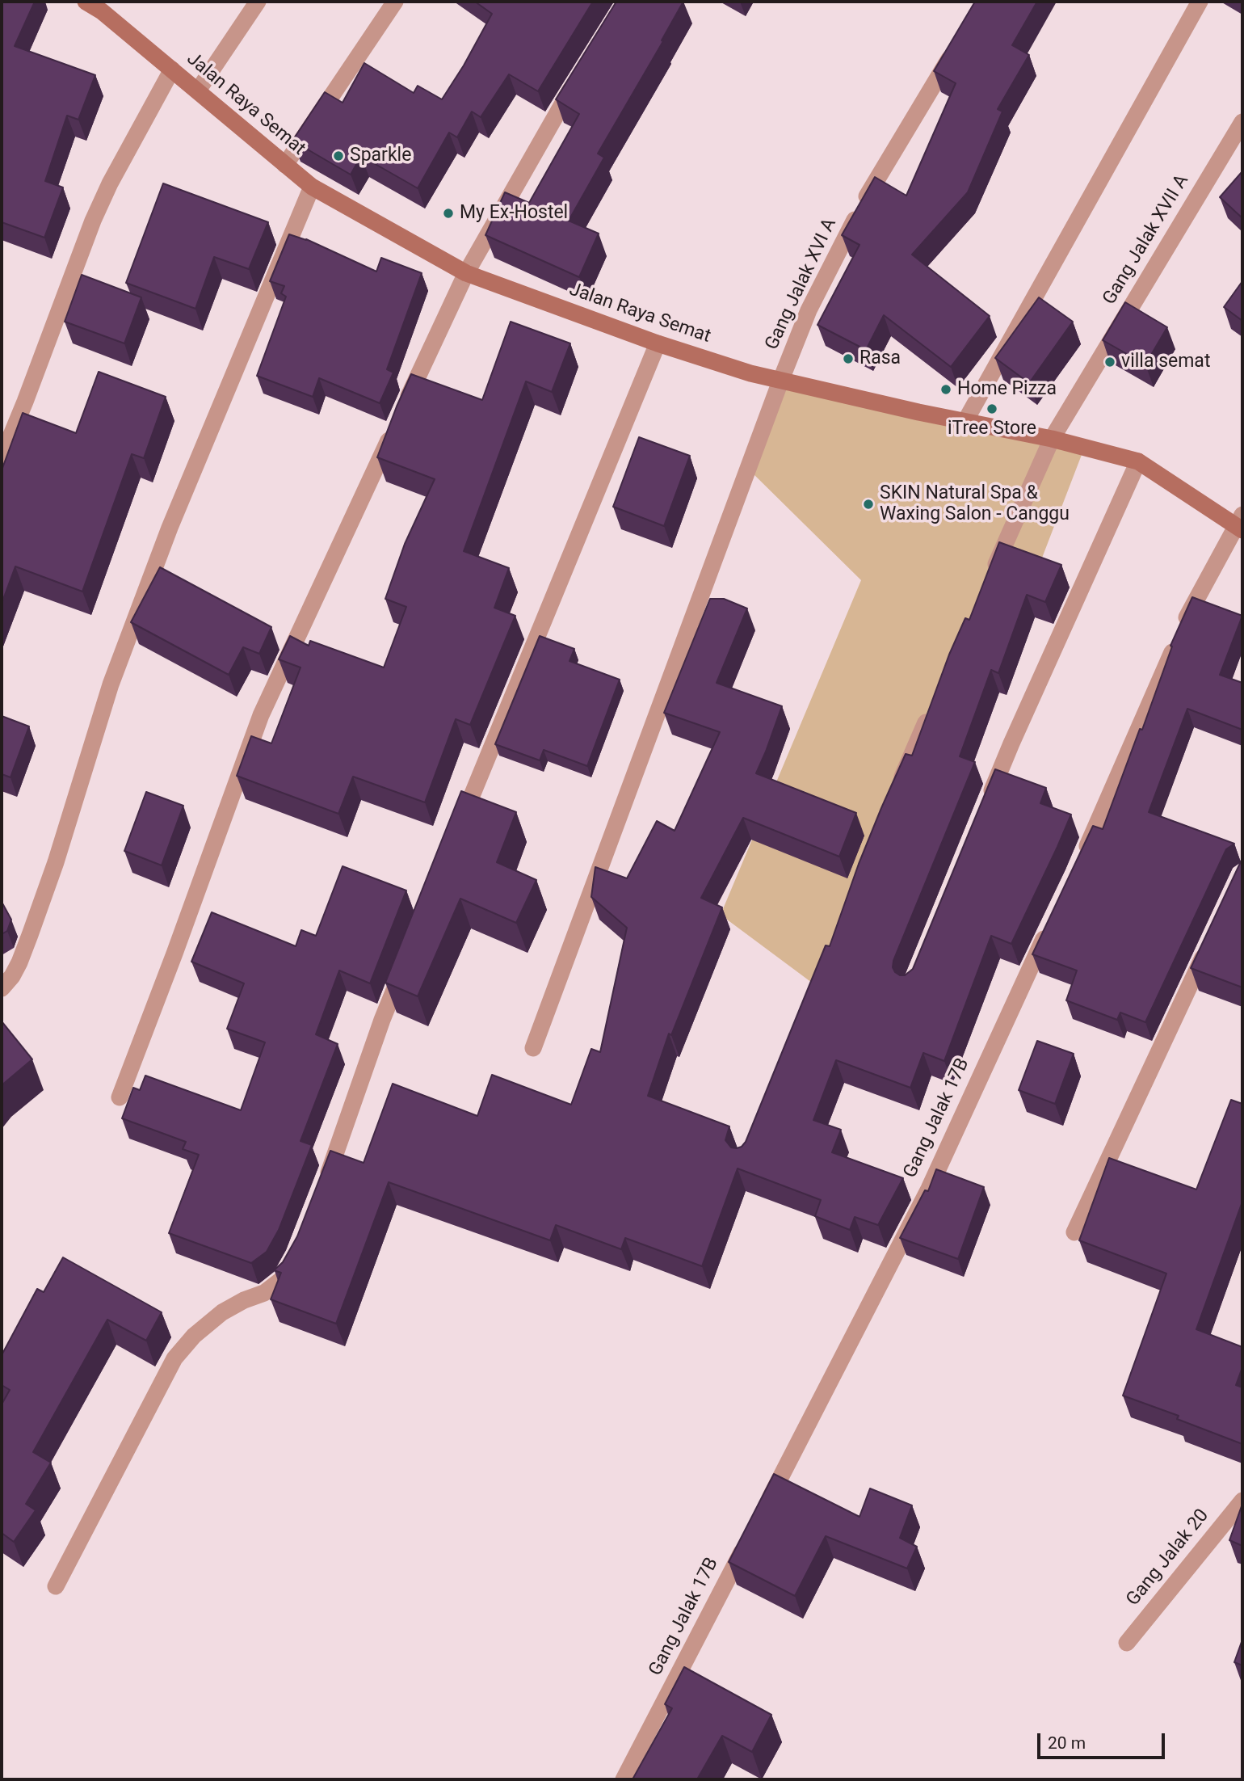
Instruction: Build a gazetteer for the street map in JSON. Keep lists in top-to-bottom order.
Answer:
{
  "streets": {
    "street": [
      "Jalan Raya Semat",
      "Gang Jalak XVII A",
      "Gang Jalak XVI A",
      "Gang Jalak 17B",
      "Gang Jalak 20"
    ]
  },
  "crossings": [
    ["Jalan Raya Semat", "Gang Jalak XVII A"],
    ["Jalan Raya Semat", "Gang Jalak XVI A"]
  ],
  "places": [
    "Sparkle",
    "My Ex-Hostel",
    "Rasa",
    "villa semat",
    "Home Pizza",
    "iTree Store",
    "SKIN Natural Spa & Waxing Salon - Canggu"
  ],
  "scale_bar": "20 m"
}
